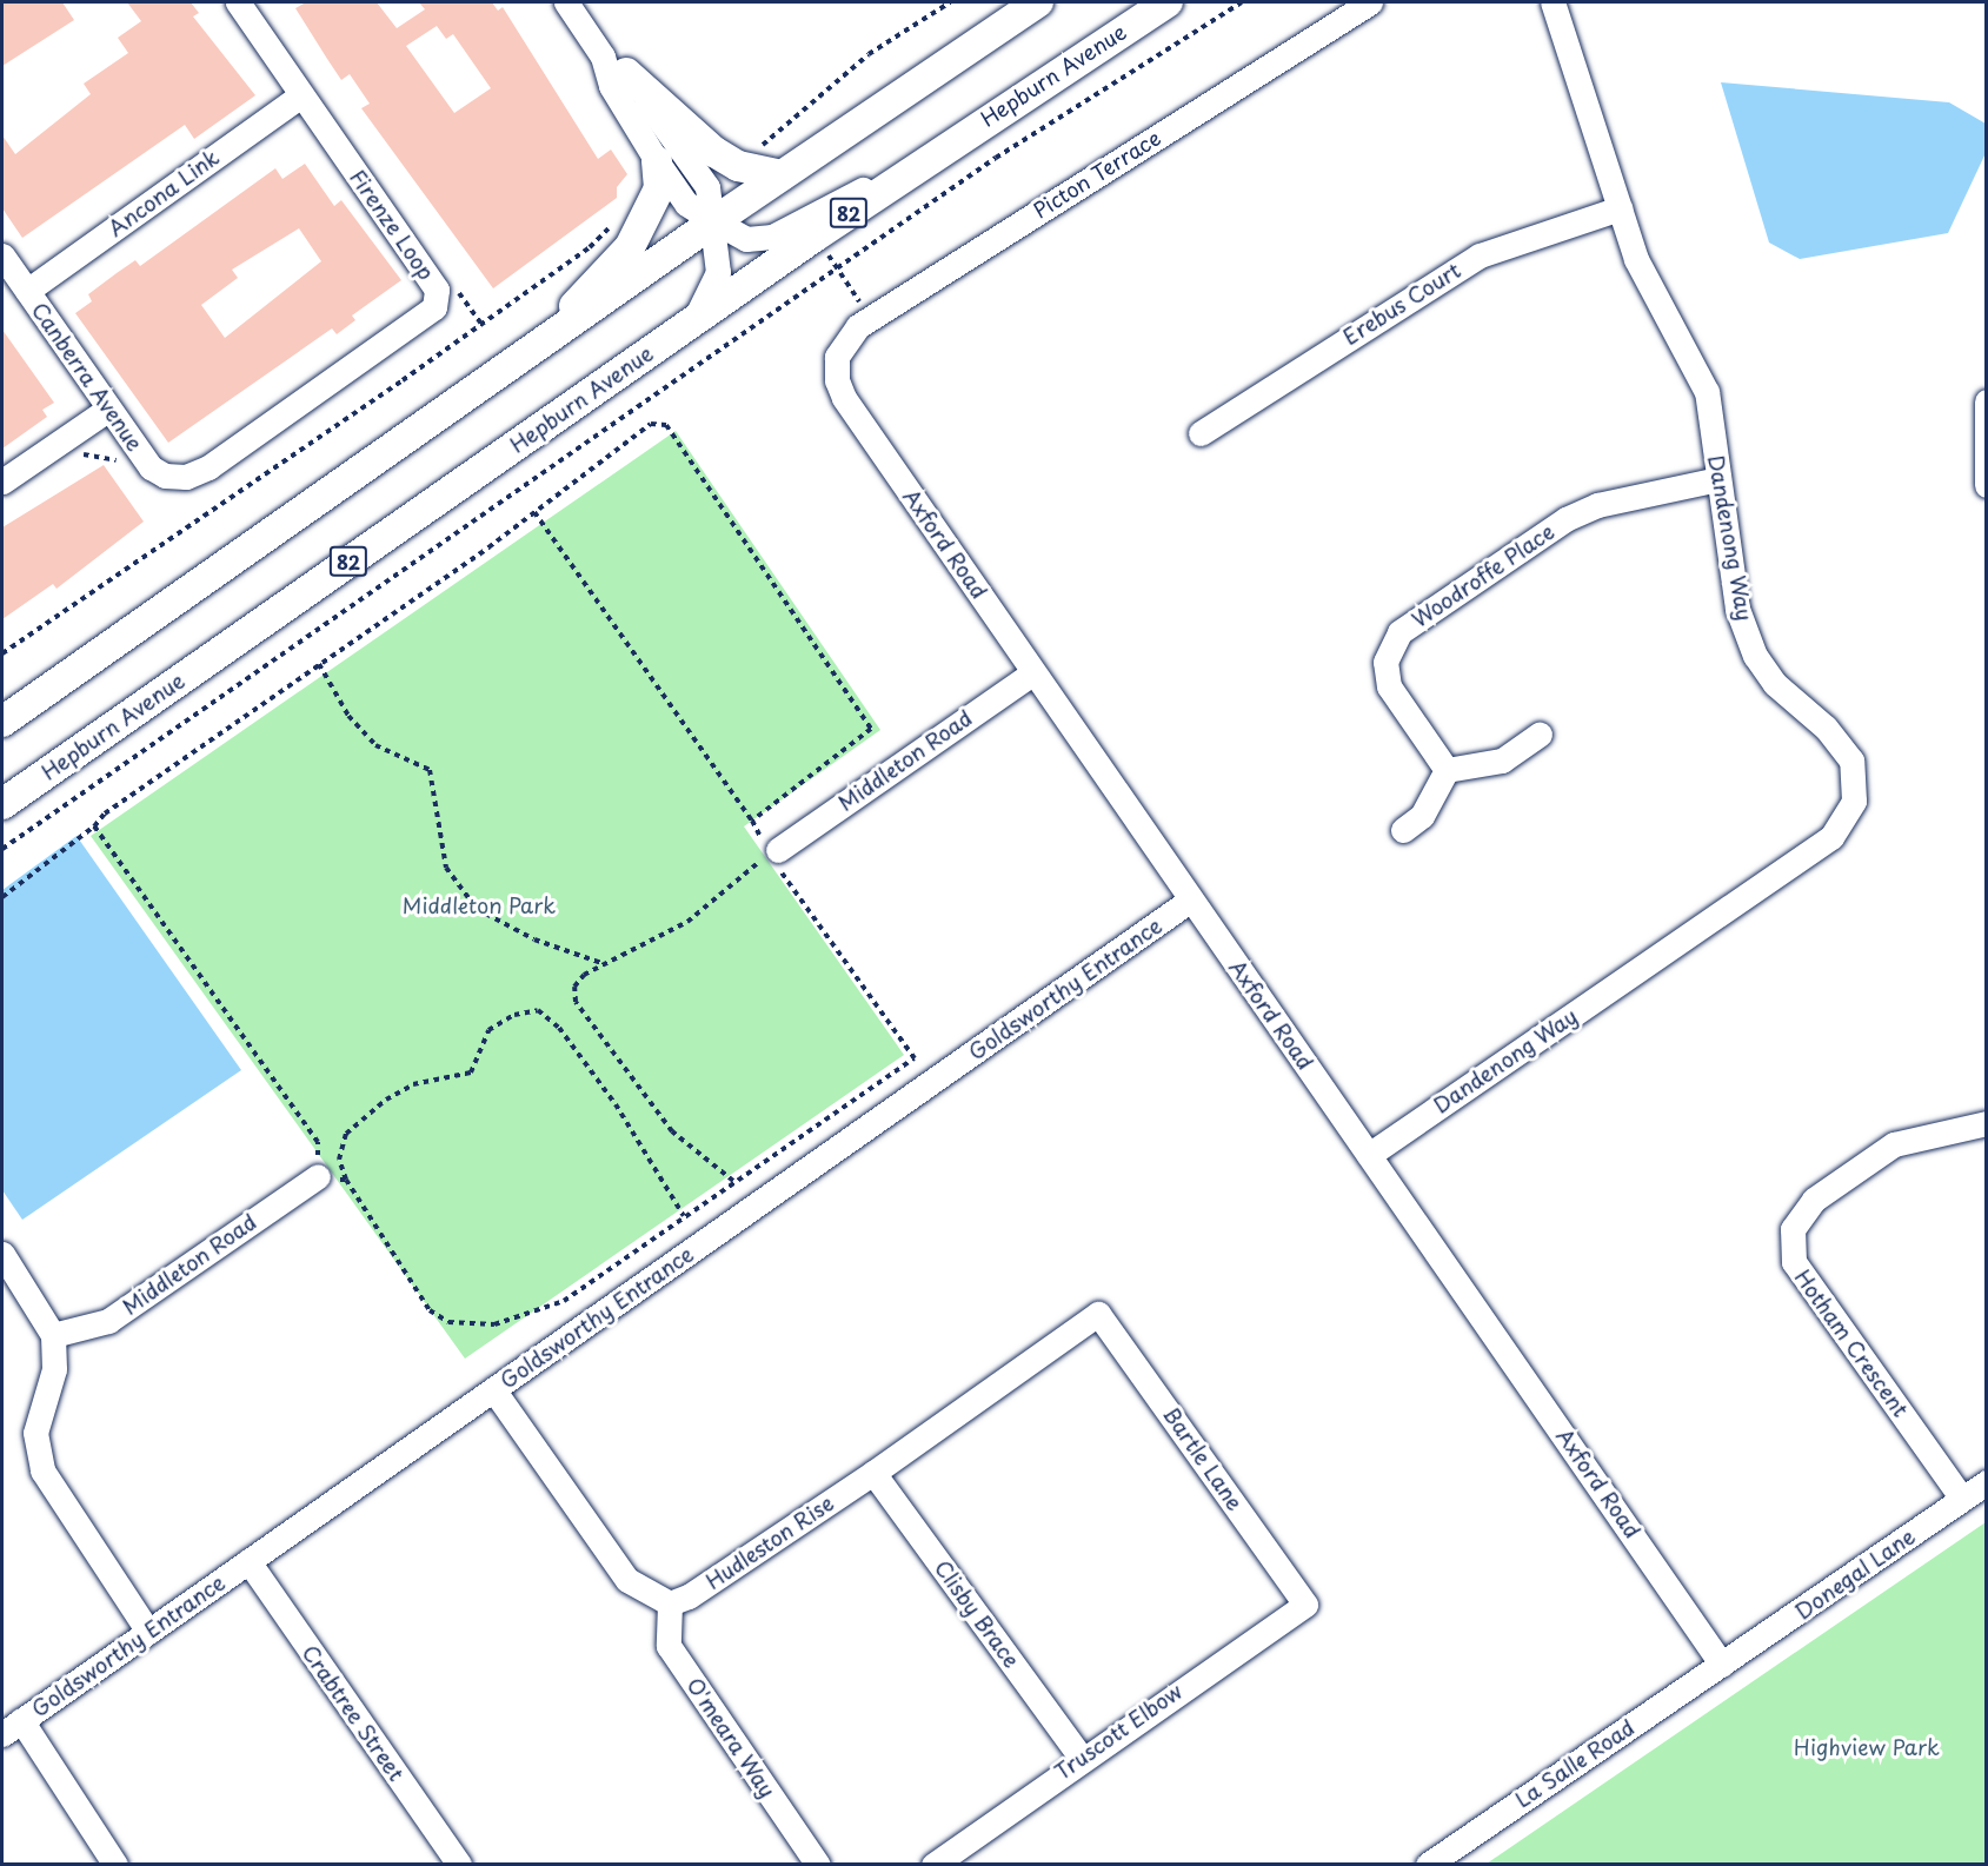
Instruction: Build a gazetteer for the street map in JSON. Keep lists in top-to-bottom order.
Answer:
{
  "streets": {
    "main road": ["Hepburn Avenue", "82"],
    "street": [
      "Picton Terrace",
      "Ancona Link",
      "Firenze Loop",
      "Erebus Court",
      "Canberra Avenue",
      "Dandenong Way",
      "Axford Road",
      "Woodroffe Place",
      "Middleton Road",
      "Goldsworthy Entrance",
      "Hotham Crescent",
      "Bartle Lane",
      "Hudleston Rise",
      "Donegal Lane",
      "Clisby Brace",
      "Crabtree Street",
      "Truscott Elbow",
      "O'meara Way",
      "La Salle Road"
    ]
  },
  "crossings": [
    ["Picton Terrace", "Axford Road"],
    ["Ancona Link", "Firenze Loop"],
    ["Ancona Link", "Canberra Avenue"],
    ["Firenze Loop", "Canberra Avenue"],
    ["Erebus Court", "Dandenong Way"],
    ["Dandenong Way", "Axford Road"],
    ["Dandenong Way", "Woodroffe Place"],
    ["Axford Road", "Middleton Road"],
    ["Axford Road", "Goldsworthy Entrance"],
    ["Axford Road", "Donegal Lane"],
    ["Axford Road", "La Salle Road"],
    ["Goldsworthy Entrance", "Crabtree Street"],
    ["Hotham Crescent", "Donegal Lane"],
    ["Bartle Lane", "Hudleston Rise"],
    ["Bartle Lane", "Truscott Elbow"],
    ["Hudleston Rise", "Clisby Brace"],
    ["Hudleston Rise", "O'meara Way"],
    ["Donegal Lane", "La Salle Road"],
    ["Clisby Brace", "Truscott Elbow"]
  ],
  "parks": ["Middleton Park", "Highview Park"]
}
